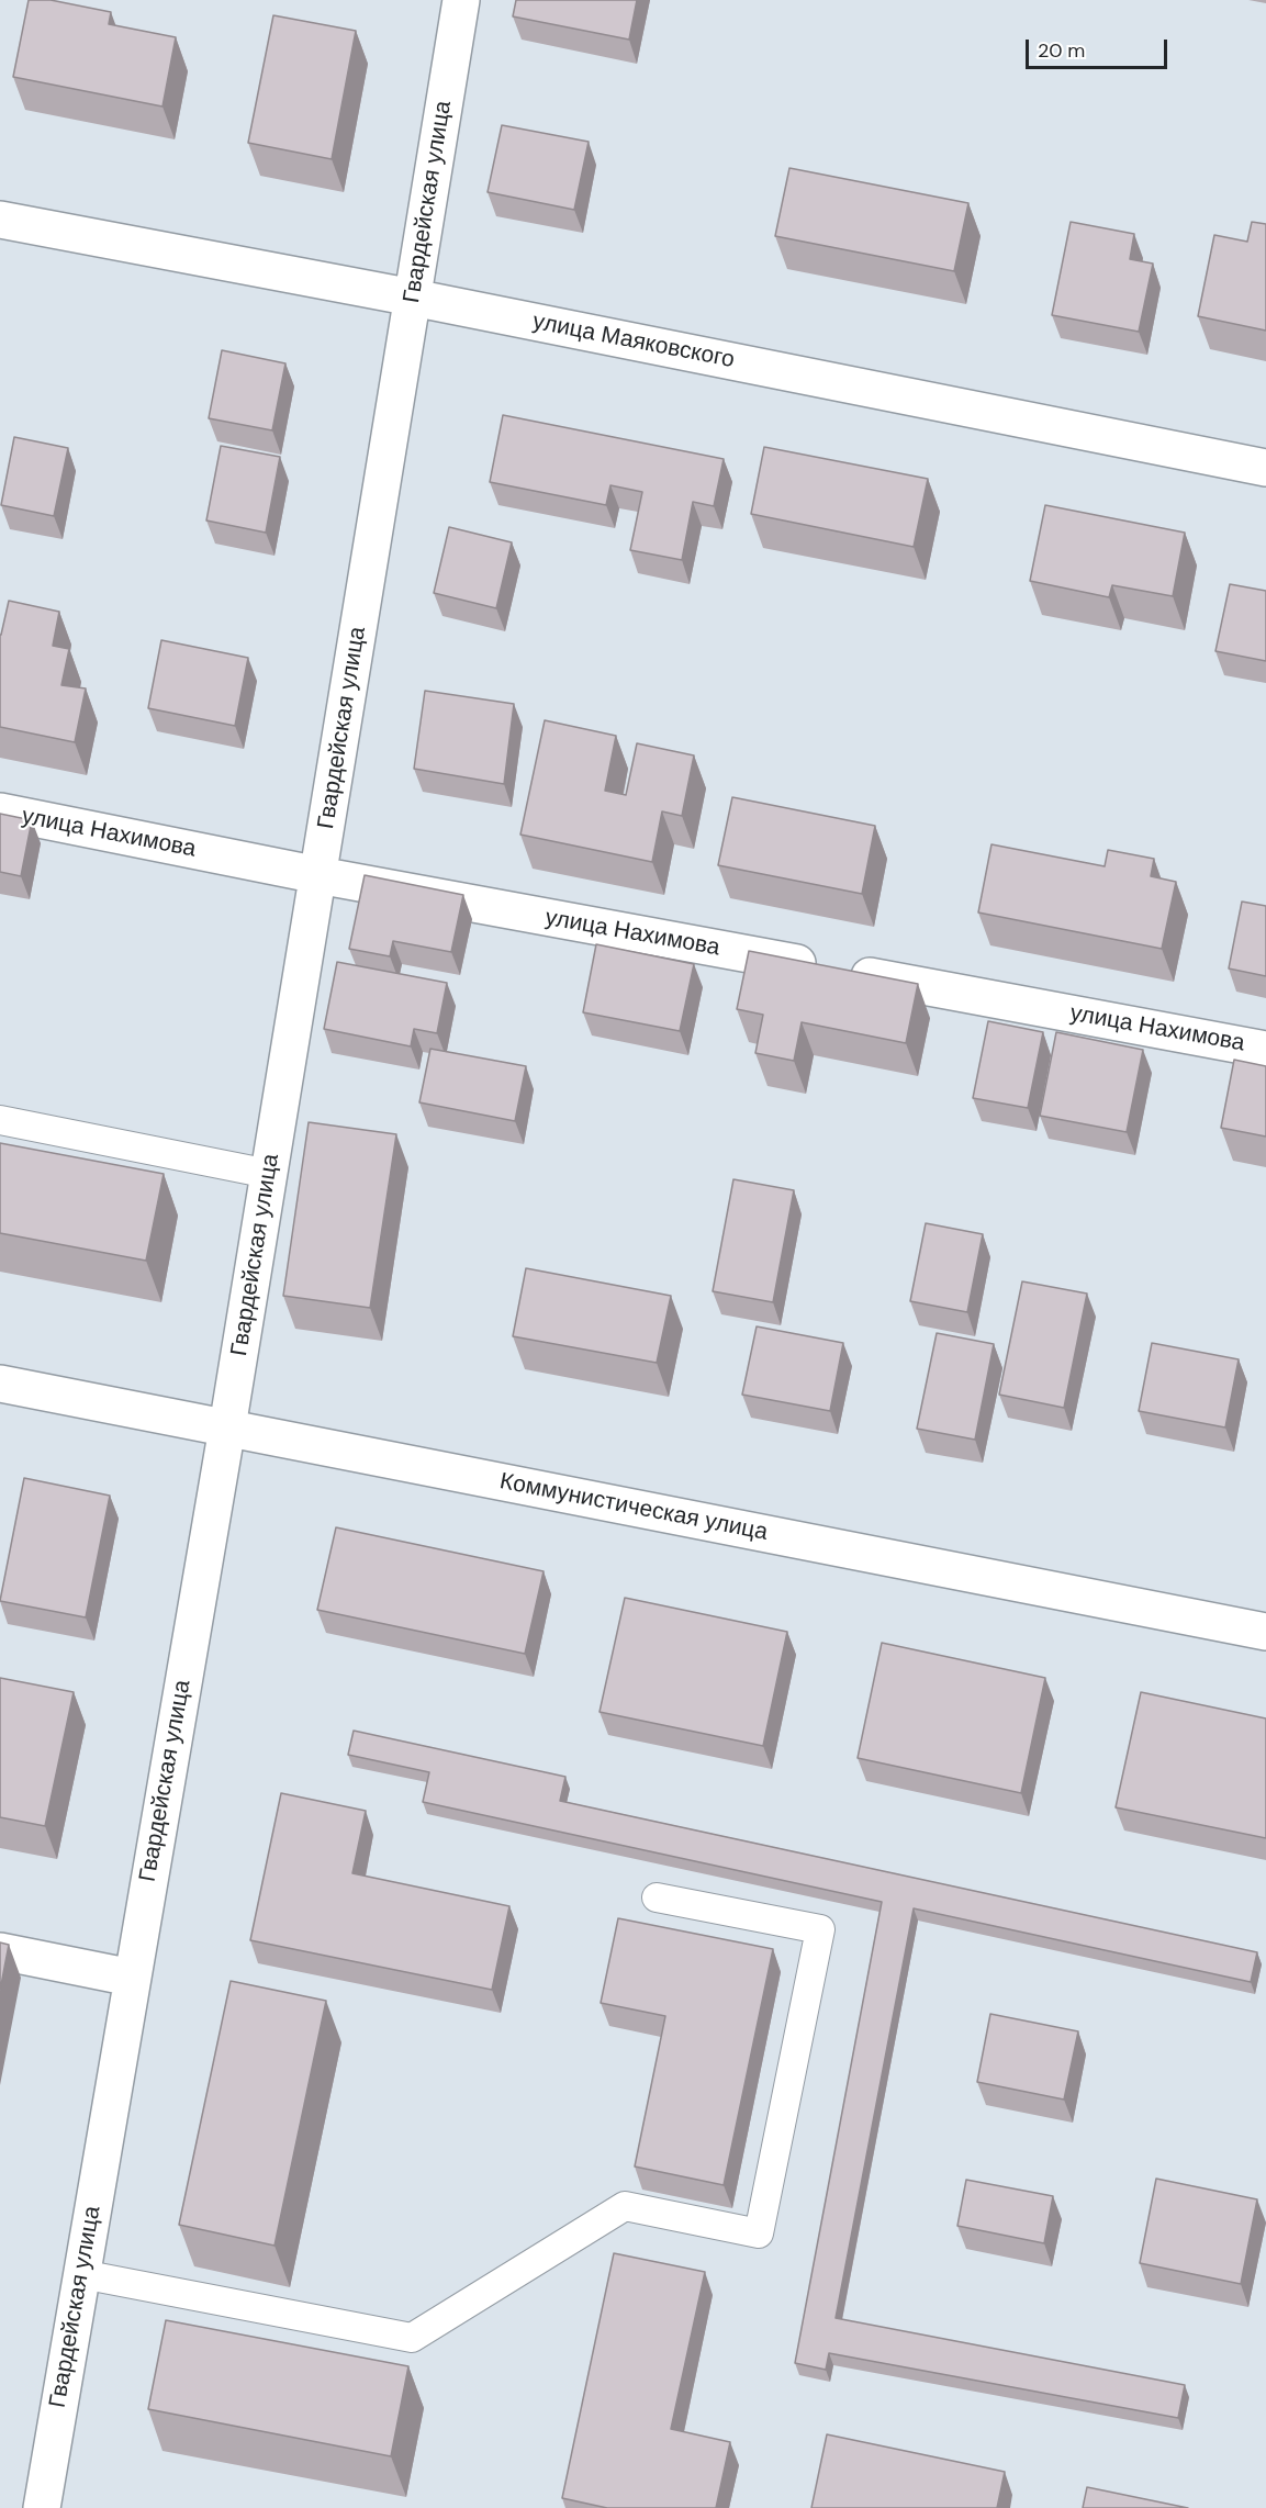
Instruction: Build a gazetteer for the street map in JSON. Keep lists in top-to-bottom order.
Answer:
{
  "streets": {
    "street": [
      "Гвардейская улица",
      "улица Маяковского",
      "улица Нахимова",
      "Коммунистическая улица"
    ]
  },
  "crossings": [
    ["Гвардейская улица", "улица Маяковского"],
    ["Гвардейская улица", "улица Нахимова"],
    ["Гвардейская улица", "Коммунистическая улица"]
  ],
  "scale_bar": "20 m"
}
